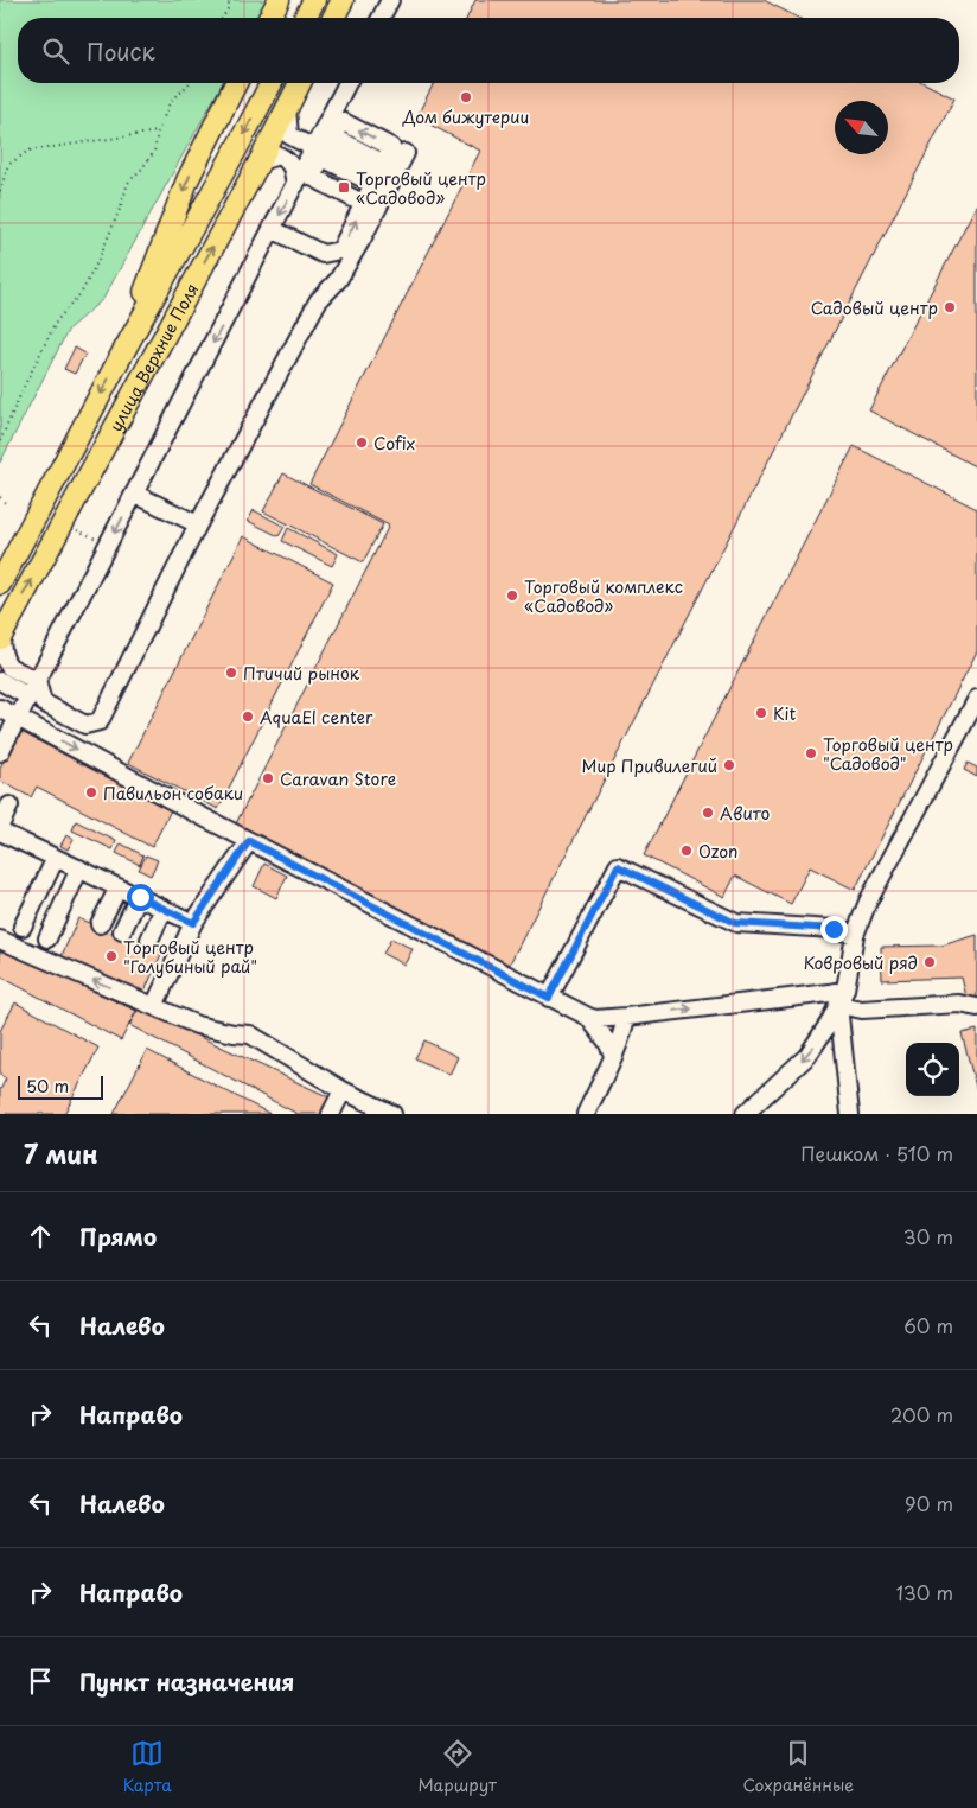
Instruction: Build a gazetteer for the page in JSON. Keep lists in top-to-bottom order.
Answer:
{
  "streets": {
    "main road": ["улица Верхние Поля"]
  },
  "places": {
    "other": [
      "Дом бижутерии",
      "Садовый центр",
      "Cofix",
      "Торговый комплекс «Садовод»",
      "Птичий рынок",
      "Kit",
      "AquaEl center",
      "Торговый центр \"Садовод\"",
      "Мир Привилегий",
      "Caravan Store",
      "Павильон собаки",
      "Авито",
      "Ozon",
      "Торговый центр \"Голубиный рай\"",
      "Ковровый ряд"
    ],
    "transit": ["Торговый центр «Садовод»"]
  },
  "scale_bar": "50 m",
  "north": "top left",
  "page": {
    "search": "Поиск",
    "scale": "50 m",
    "heading": ["7 мин", "Пешком · 510 m"],
    "list": [
      ["Прямо", "30 m"],
      ["Налево", "60 m"],
      ["Направо", "200 m"],
      ["Налево", "90 m"],
      ["Направо", "130 m"],
      "Пункт назначения"
    ],
    "nav": ["Карта", "Маршрут", "Сохранённые"]
  }
}
